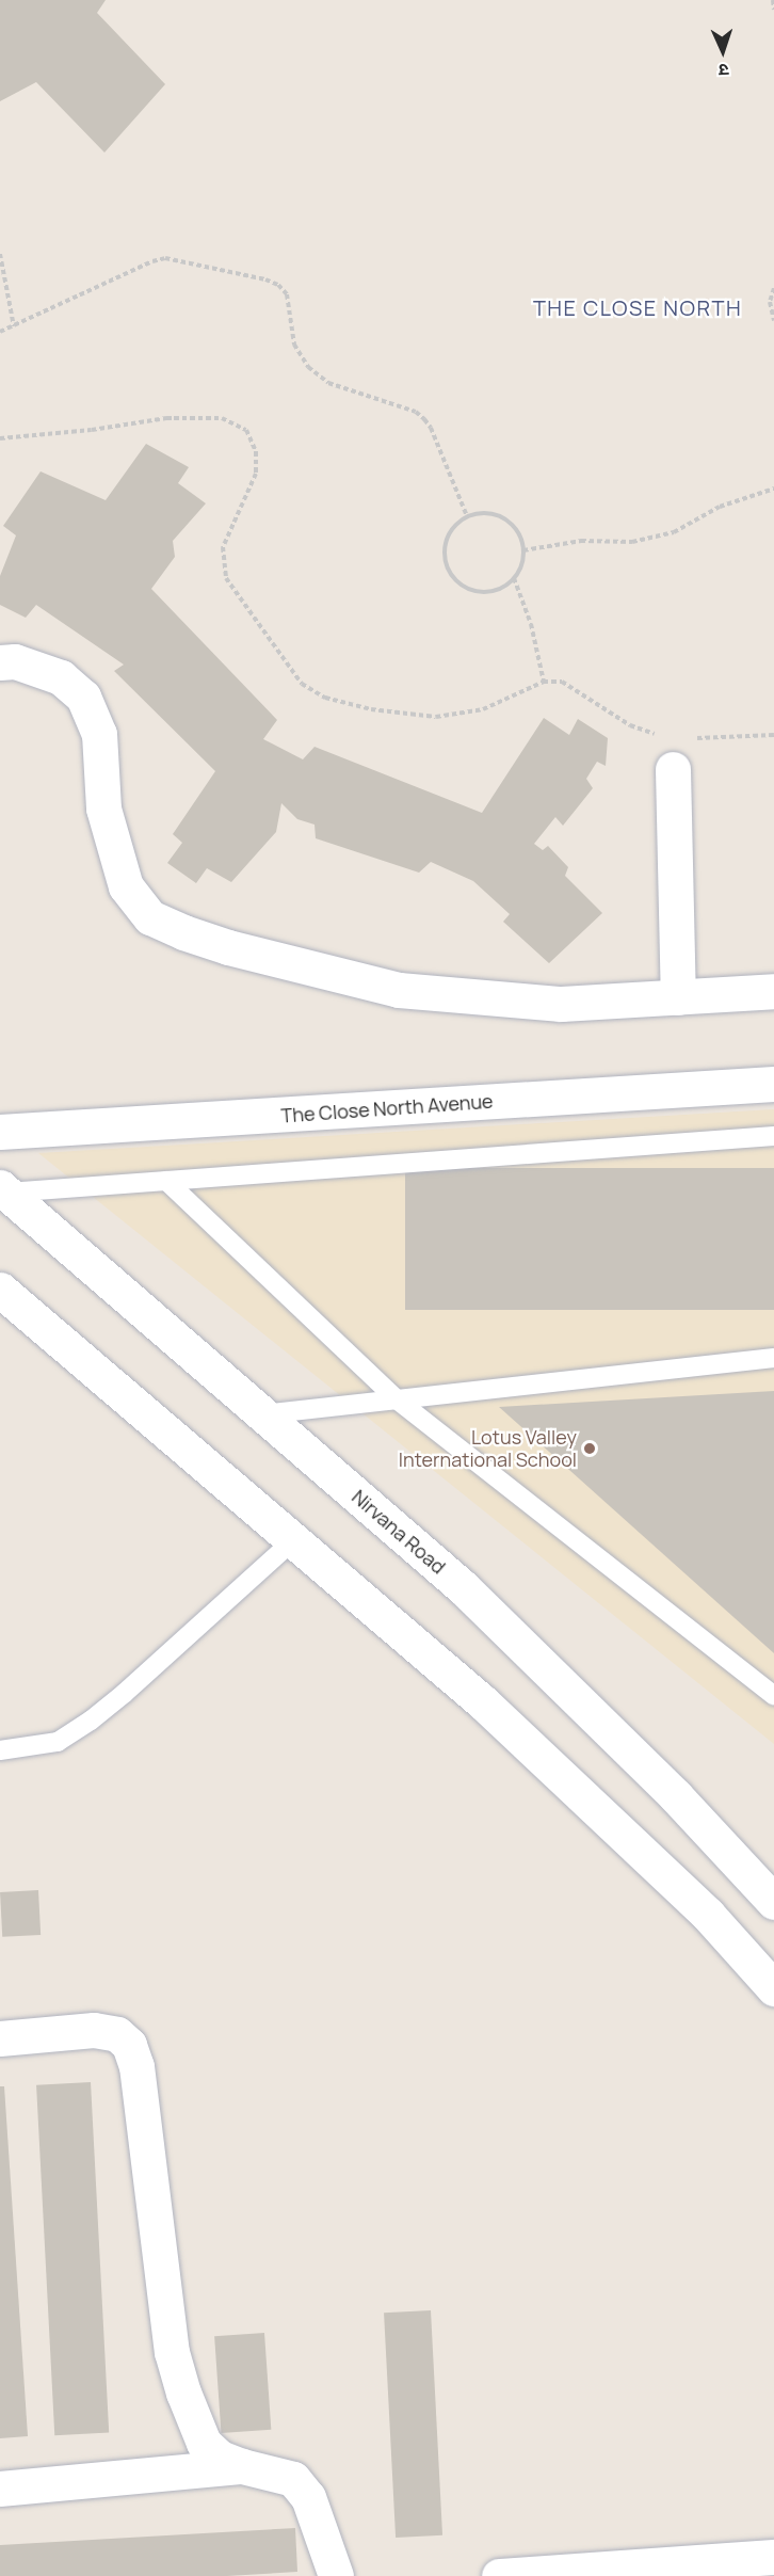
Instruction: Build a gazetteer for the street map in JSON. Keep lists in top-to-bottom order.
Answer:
{
  "streets": {
    "street": ["The Close North Avenue", "Nirvana Road"]
  },
  "districts": ["THE CLOSE NORTH"],
  "places": ["Lotus Valley International School"],
  "north": "bottom"
}
